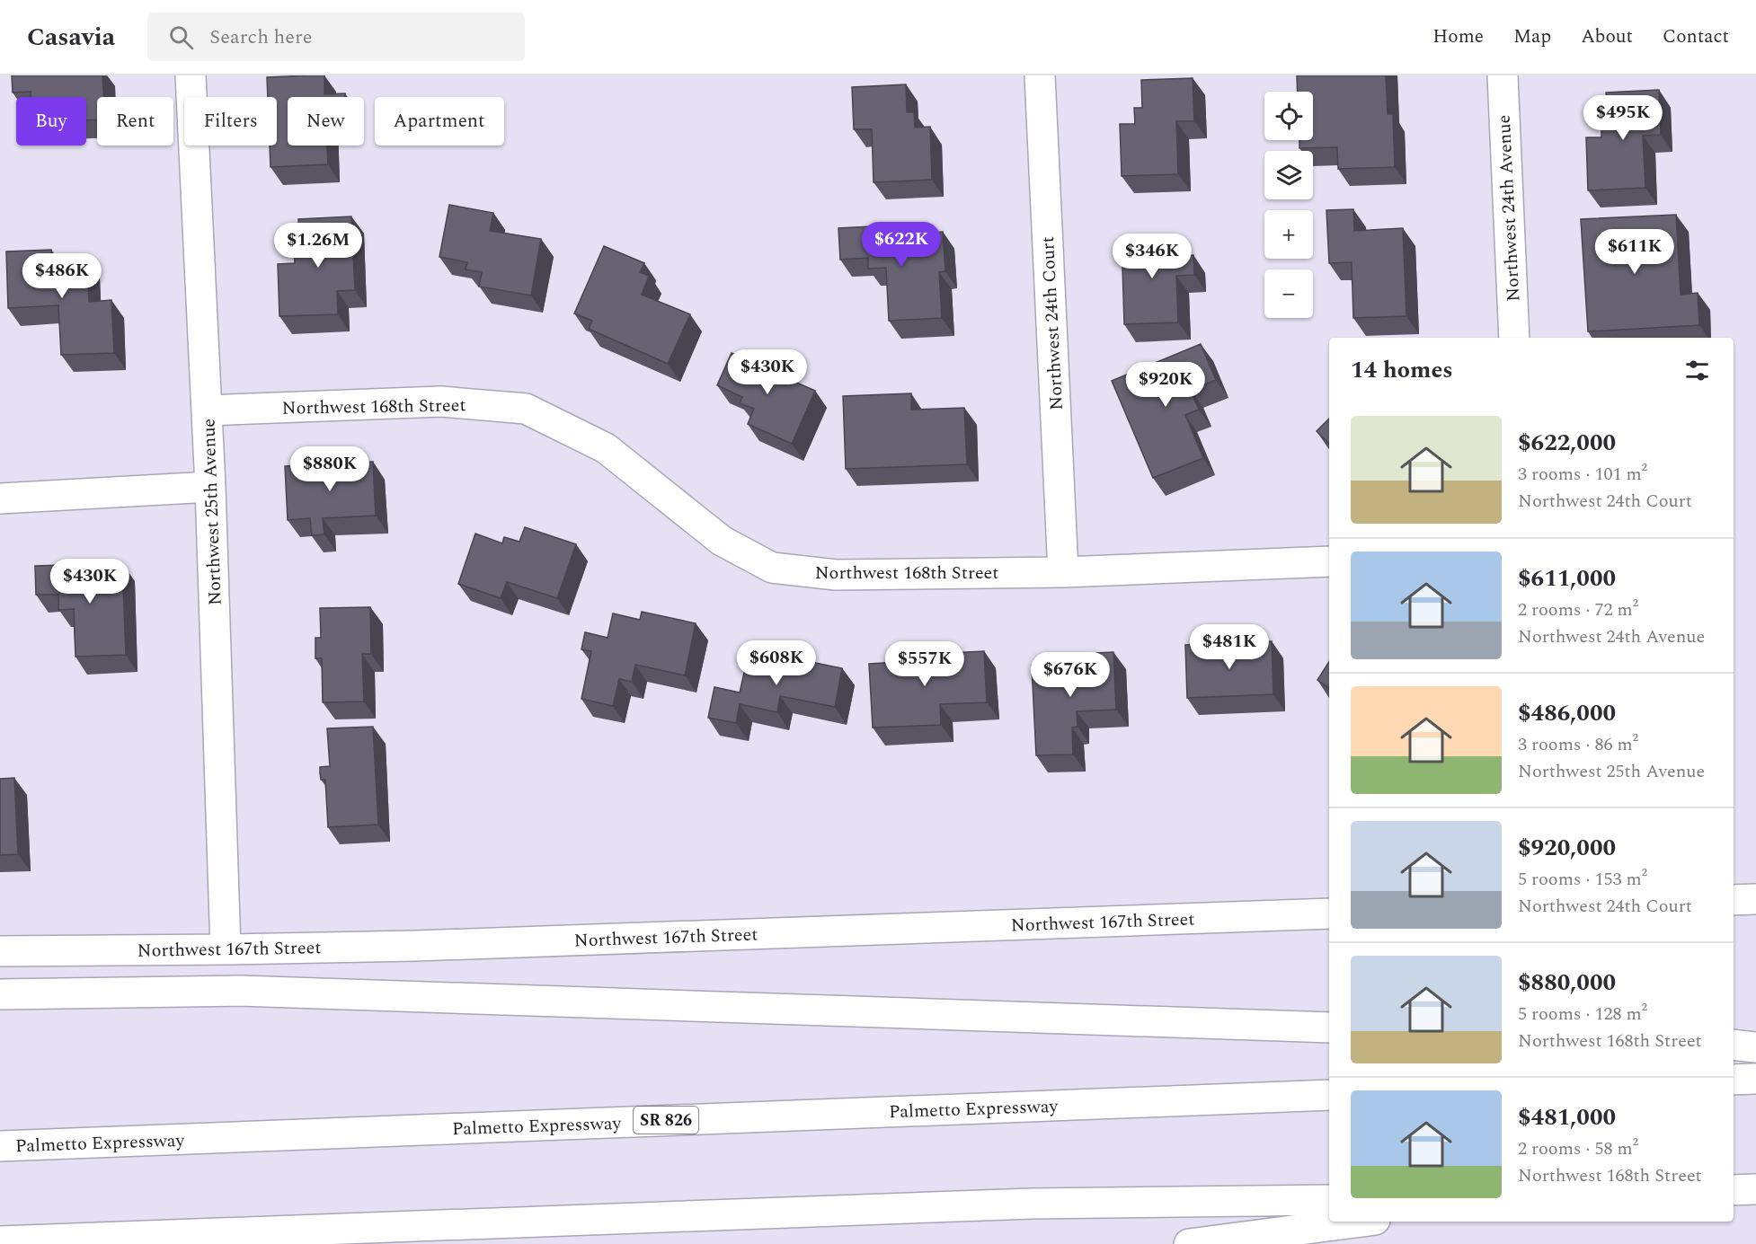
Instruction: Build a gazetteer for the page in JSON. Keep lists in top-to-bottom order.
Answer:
{
  "streets": {
    "main road": [
      "Northwest 24th Avenue",
      "Northwest 24th Court",
      "Northwest 168th Street",
      "Northwest 25th Avenue",
      "Northwest 167th Street",
      "Palmetto Expressway",
      "SR 826"
    ]
  },
  "crossings": [
    ["Northwest 24th Court", "Northwest 168th Street"],
    ["Northwest 168th Street", "Northwest 25th Avenue"],
    ["Northwest 25th Avenue", "Northwest 167th Street"]
  ],
  "page": {
    "header": "Casavia",
    "search": "Search here",
    "nav": [
      "Home",
      "Map",
      "About",
      "Contact"
    ],
    "map_buttons": ["+", "−"],
    "price": [
      "$495K",
      "$622K",
      "$1.26M",
      "$611K",
      "$346K",
      "$486K",
      "$430K",
      "$920K",
      "$880K",
      "$430K",
      "$481K",
      "$608K",
      "$557K",
      "$676K"
    ],
    "chip": [
      "Buy",
      "Rent",
      "Filters",
      "New",
      "Apartment"
    ],
    "heading": "14 homes",
    "list": [
      {
        "name": "$622,000",
        "note": "3 rooms · 101 m² · Northwest 24th Court"
      },
      {
        "name": "$611,000",
        "note": "2 rooms · 72 m² · Northwest 24th Avenue"
      },
      {
        "name": "$486,000",
        "note": "3 rooms · 86 m² · Northwest 25th Avenue"
      },
      {
        "name": "$920,000",
        "note": "5 rooms · 153 m² · Northwest 24th Court"
      },
      {
        "name": "$880,000",
        "note": "5 rooms · 128 m² · Northwest 168th Street"
      },
      {
        "name": "$481,000",
        "note": "2 rooms · 58 m² · Northwest 168th Street"
      }
    ]
  }
}
